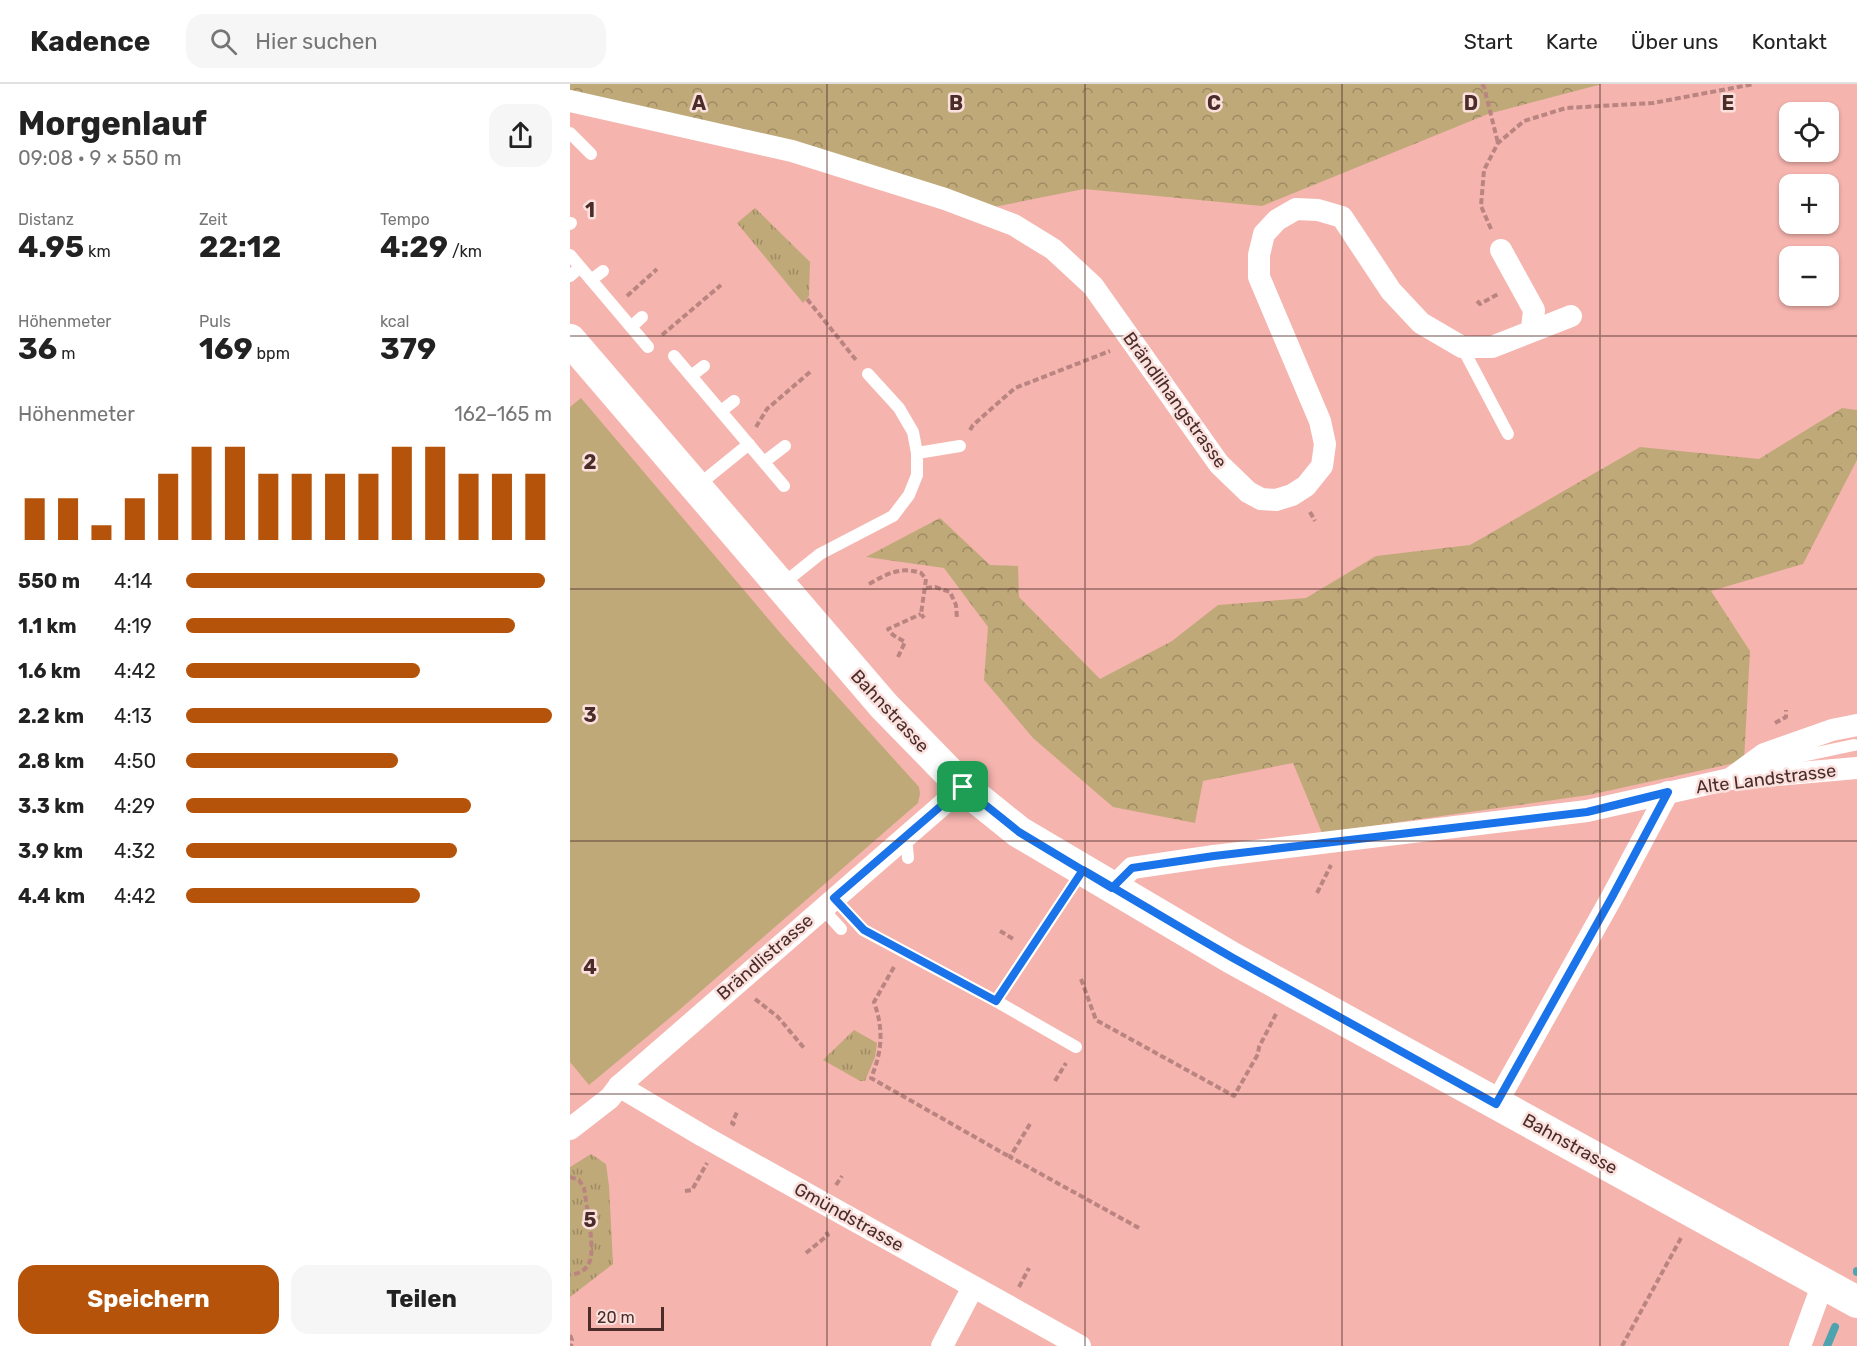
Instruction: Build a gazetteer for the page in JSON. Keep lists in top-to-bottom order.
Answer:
{
  "streets": {
    "main road": ["Bahnstrasse"],
    "street": [
      "Brändlihangstrasse",
      "Alte Landstrasse",
      "Brändlistrasse",
      "Gmündstrasse"
    ]
  },
  "crossings": [
    ["Bahnstrasse", "Alte Landstrasse"],
    ["Bahnstrasse", "Brändlistrasse"],
    ["Brändlistrasse", "Gmündstrasse"]
  ],
  "scale_bar": "20 m",
  "page": {
    "header": "Kadence",
    "search": "Hier suchen",
    "nav": [
      "Start",
      "Karte",
      "Über uns",
      "Kontakt"
    ],
    "heading": ["Morgenlauf", "09:08 · 9 × 550 m"],
    "map_buttons": ["+", "−"],
    "stats": [
      ["Distanz", "4.95 km"],
      ["Zeit", "22:12"],
      ["Tempo", "4:29 /km"],
      ["Höhenmeter", "36 m"],
      ["Puls", "169 bpm"],
      ["kcal", "379"]
    ],
    "chart": ["Höhenmeter", "162–165 m"],
    "list": [
      {
        "name": "550 m",
        "note": "4:14"
      },
      {
        "name": "1.1 km",
        "note": "4:19"
      },
      {
        "name": "1.6 km",
        "note": "4:42"
      },
      {
        "name": "2.2 km",
        "note": "4:13"
      },
      {
        "name": "2.8 km",
        "note": "4:50"
      },
      {
        "name": "3.3 km",
        "note": "4:29"
      },
      {
        "name": "3.9 km",
        "note": "4:32"
      },
      {
        "name": "4.4 km",
        "note": "4:42"
      }
    ],
    "buttons": ["Speichern", "Teilen"],
    "scale": "20 m"
  },
  "grid": {
    "columns": [
      "A",
      "B",
      "C",
      "D",
      "E"
    ],
    "rows": [
      "1",
      "2",
      "3",
      "4",
      "5"
    ]
  }
}
